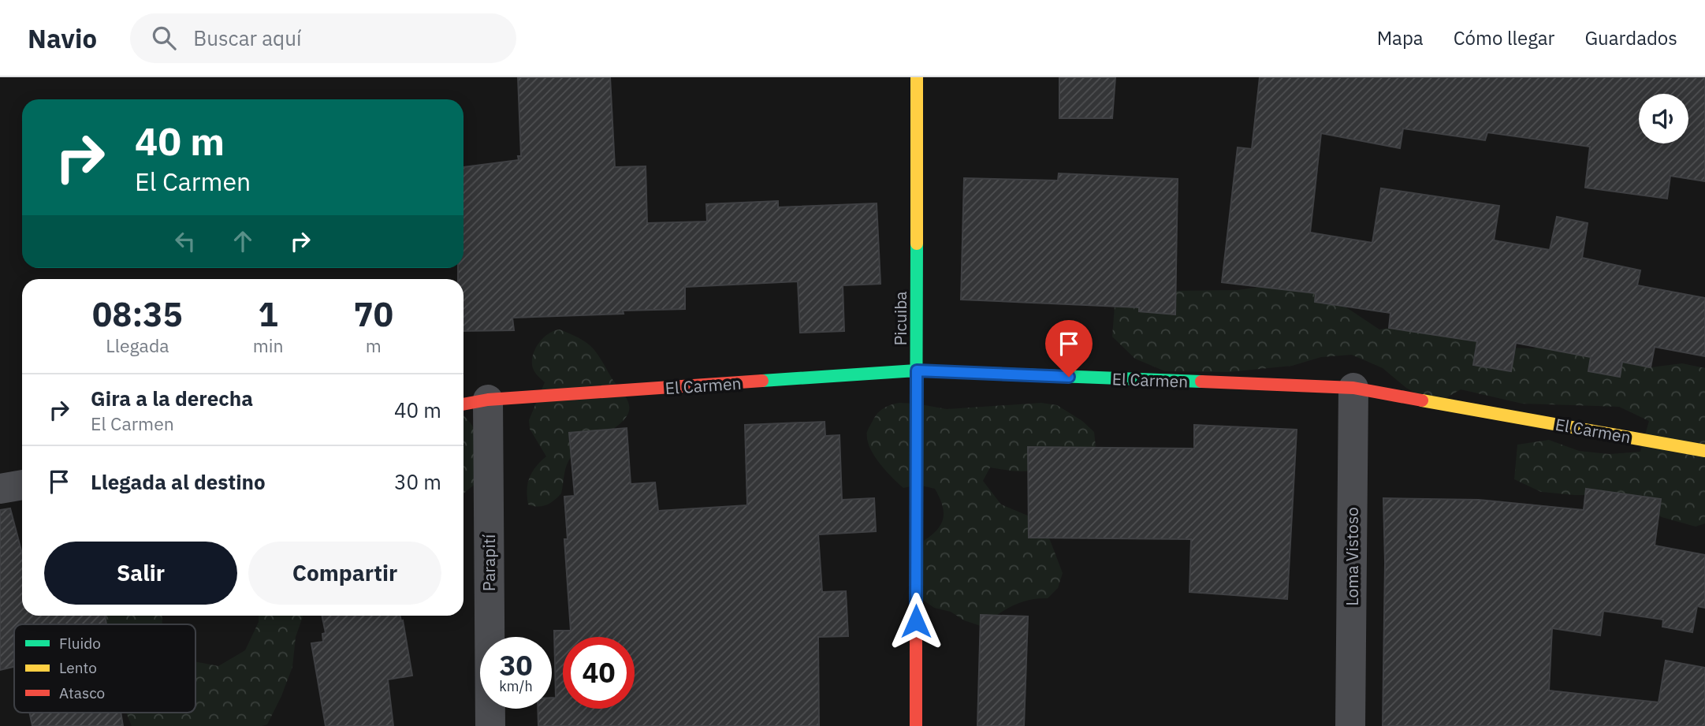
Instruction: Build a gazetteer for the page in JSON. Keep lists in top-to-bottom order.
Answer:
{
  "streets": {
    "street": [
      "Picuiba",
      "El Carmen",
      "Loma Vistoso",
      "Parapití"
    ]
  },
  "crossings": [
    ["Picuiba", "El Carmen"],
    ["El Carmen", "Loma Vistoso"],
    ["El Carmen", "Parapití"]
  ],
  "legend": ["Fluido", "Lento", "Atasco"],
  "page": {
    "header": "Navio",
    "search": "Buscar aquí",
    "nav": ["Mapa", "Cómo llegar", "Guardados"],
    "turn": ["40 m", "El Carmen"],
    "eta": [
      "08:35",
      "Llegada",
      "1",
      "min",
      "70",
      "m"
    ],
    "list": [
      {
        "name": "Gira a la derecha",
        "note": "El Carmen",
        "value": "40 m"
      },
      {
        "name": "Llegada al destino",
        "value": "30 m"
      }
    ],
    "buttons": ["Salir", "Compartir"],
    "speed": "30 km/h",
    "limit": "40"
  }
}
